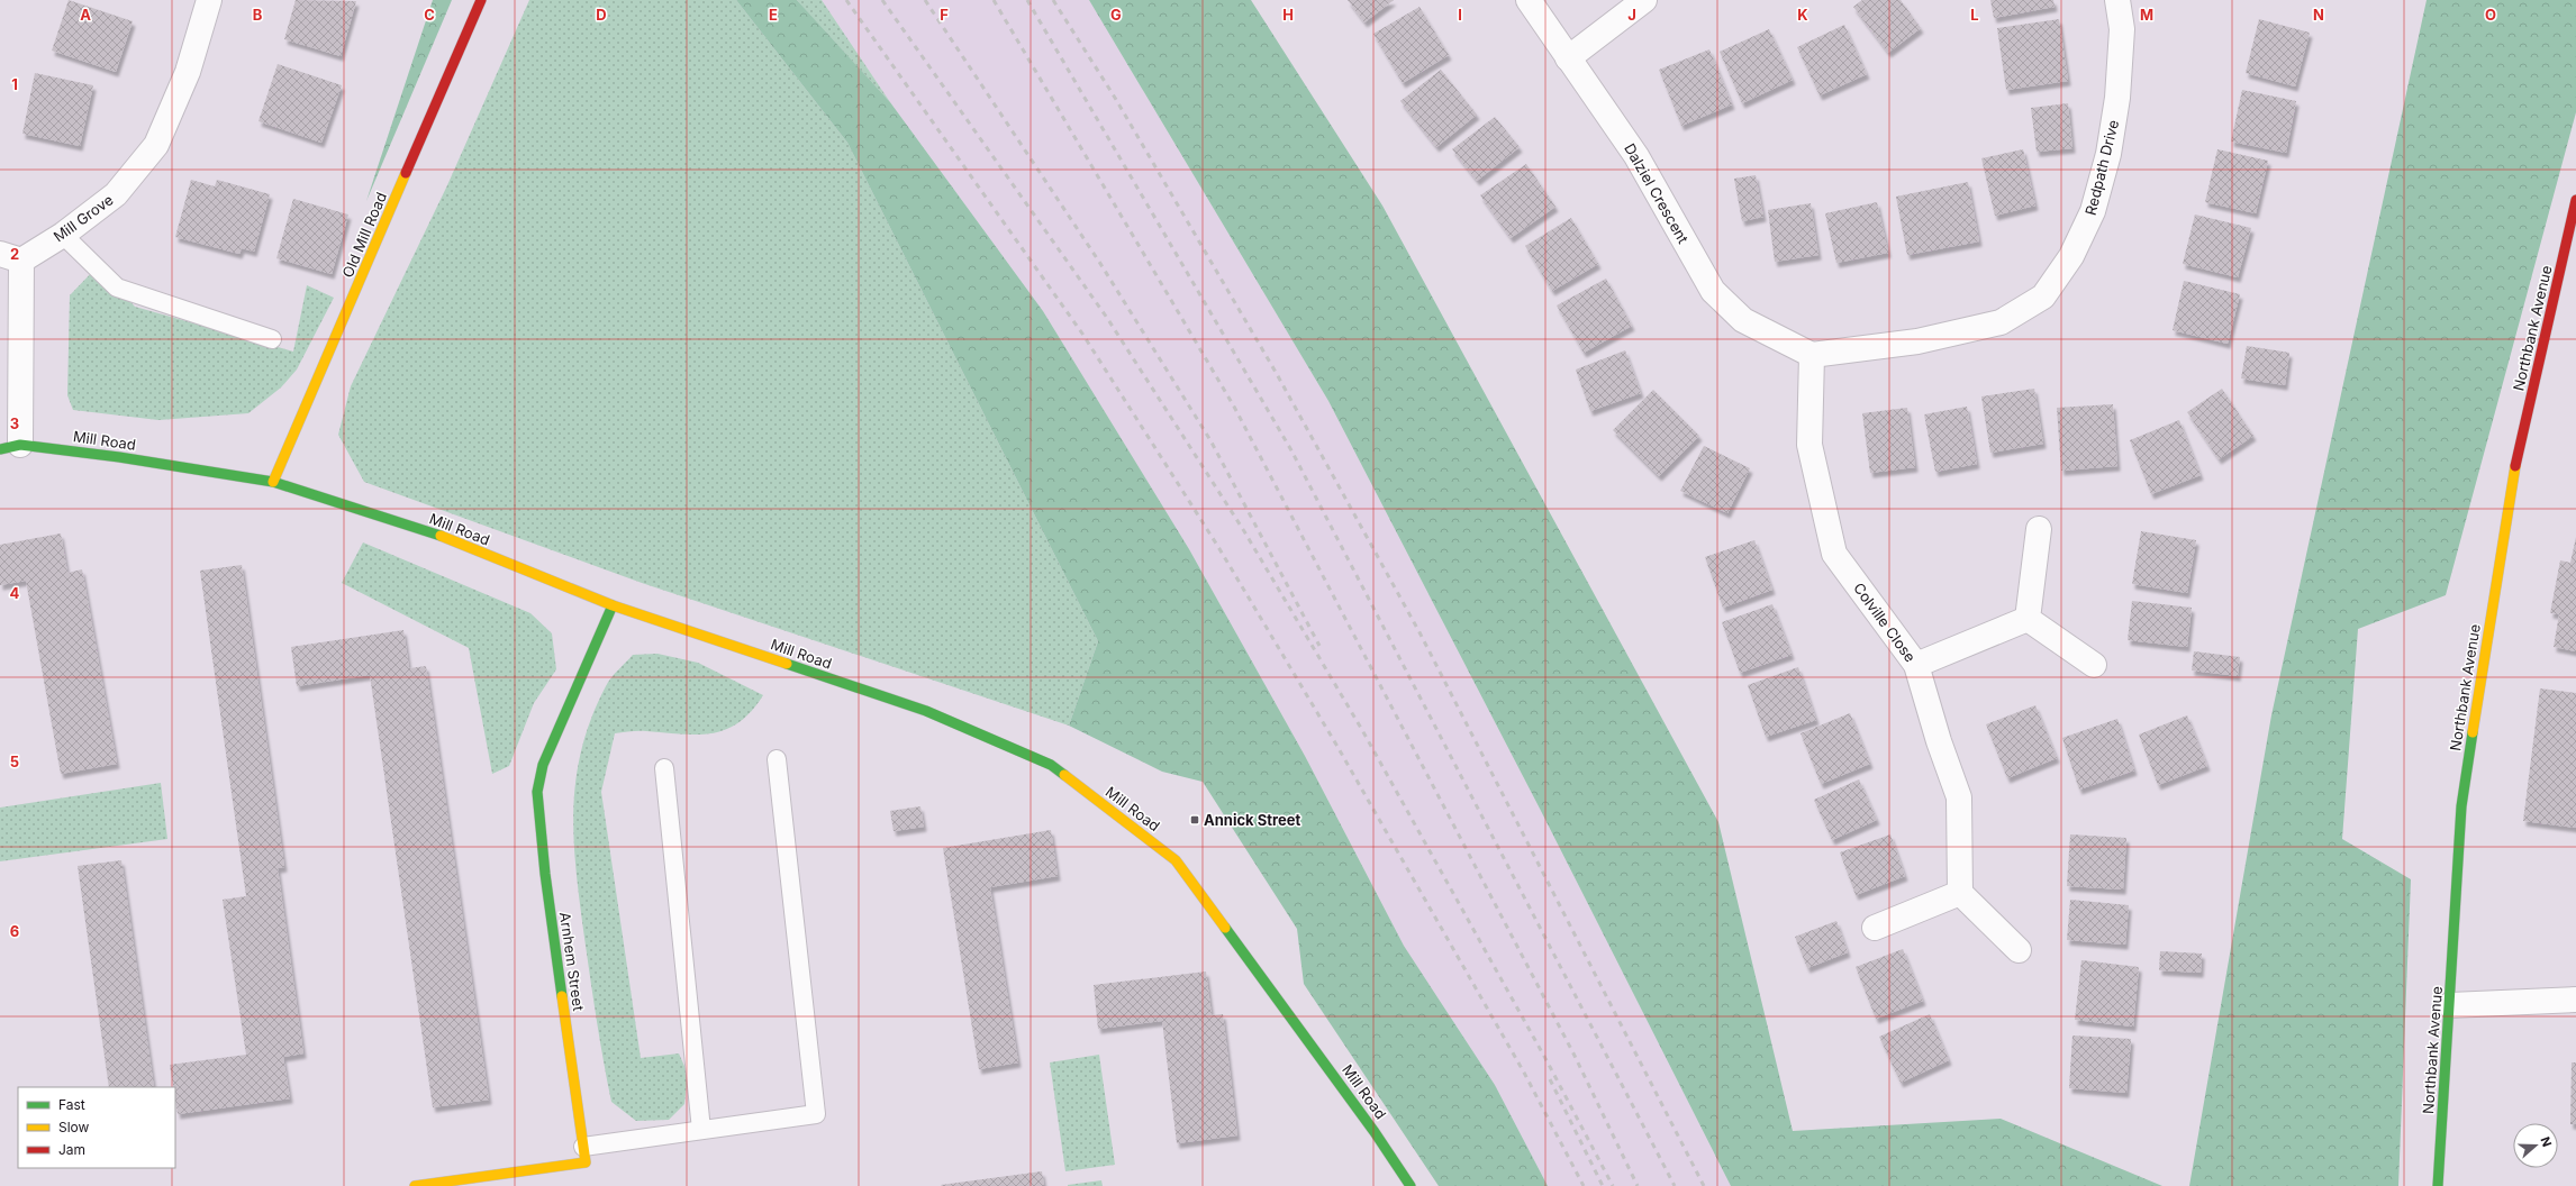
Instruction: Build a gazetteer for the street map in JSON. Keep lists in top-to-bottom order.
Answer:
{
  "streets": {
    "street": [
      "Redpath Drive",
      "Dalziel Crescent",
      "Mill Grove",
      "Old Mill Road",
      "Northbank Avenue",
      "Mill Road",
      "Colville Close",
      "Arnhem Street"
    ]
  },
  "crossings": [
    ["Redpath Drive", "Dalziel Crescent"],
    ["Redpath Drive", "Colville Close"],
    ["Dalziel Crescent", "Colville Close"],
    ["Mill Grove", "Mill Road"],
    ["Old Mill Road", "Mill Road"],
    ["Mill Road", "Arnhem Street"]
  ],
  "places": {
    "transit": ["Annick Street"]
  },
  "legend": ["Fast", "Slow", "Jam"],
  "north": "right",
  "grid": {
    "columns": [
      "A",
      "B",
      "C",
      "D",
      "E",
      "F",
      "G",
      "H",
      "I",
      "J",
      "K",
      "L",
      "M",
      "N",
      "O"
    ],
    "rows": [
      "1",
      "2",
      "3",
      "4",
      "5",
      "6"
    ]
  }
}
